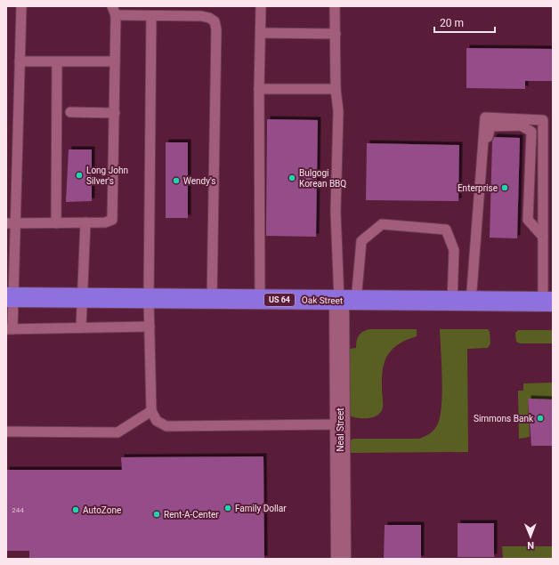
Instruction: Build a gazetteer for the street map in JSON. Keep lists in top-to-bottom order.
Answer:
{
  "streets": {
    "highway": ["US 64", "Oak Street"],
    "street": ["Neal Street"]
  },
  "crossings": [
    ["Oak Street", "Neal Street"]
  ],
  "places": [
    "Long John Silver's",
    "Bulgogi Korean BBQ",
    "Wendy's",
    "Enterprise",
    "Simmons Bank",
    "Family Dollar",
    "AutoZone",
    "Rent-A-Center"
  ],
  "house_numbers": ["244"],
  "scale_bar": "20 m",
  "north": "bottom"
}
